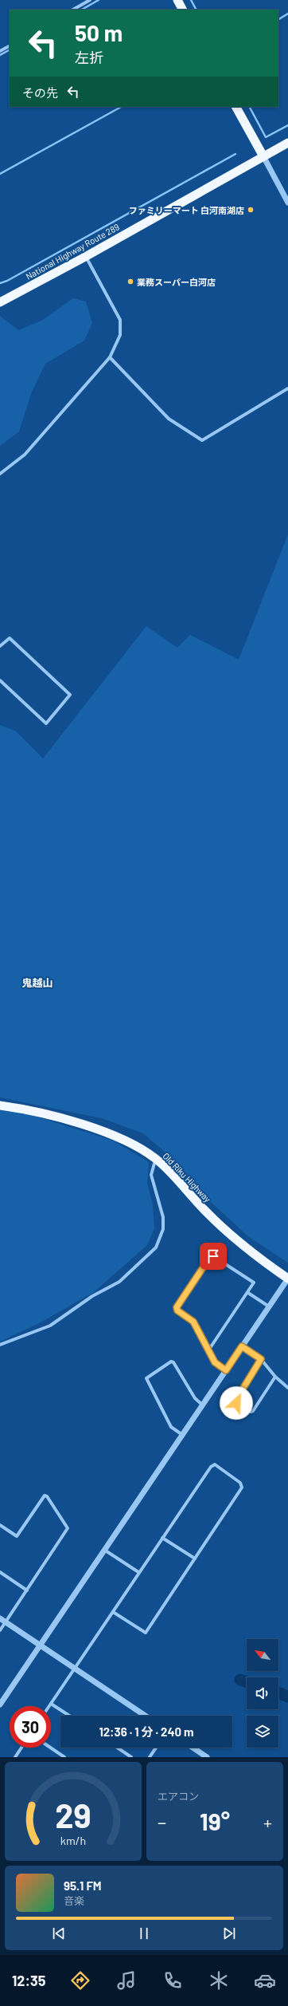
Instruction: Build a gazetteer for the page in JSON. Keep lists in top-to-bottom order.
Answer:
{
  "streets": {
    "highway": ["National Highway Route 289", "Old Riku Highway"]
  },
  "districts": ["鬼越山"],
  "places": ["ファミリーマート 白河南湖店", "業務スーパー白河店"],
  "north": "top left",
  "page": {
    "turn": ["50 m", "左折"],
    "then": "その先",
    "limit": "30",
    "trip": "12:36 · 1 分 · 240 m",
    "tile": "エアコン",
    "heat": ["−", "19°", "+"],
    "song": ["95.1 FM", "音楽"],
    "tabs": "12:35",
    "gauge": ["29", "km/h"]
  }
}
